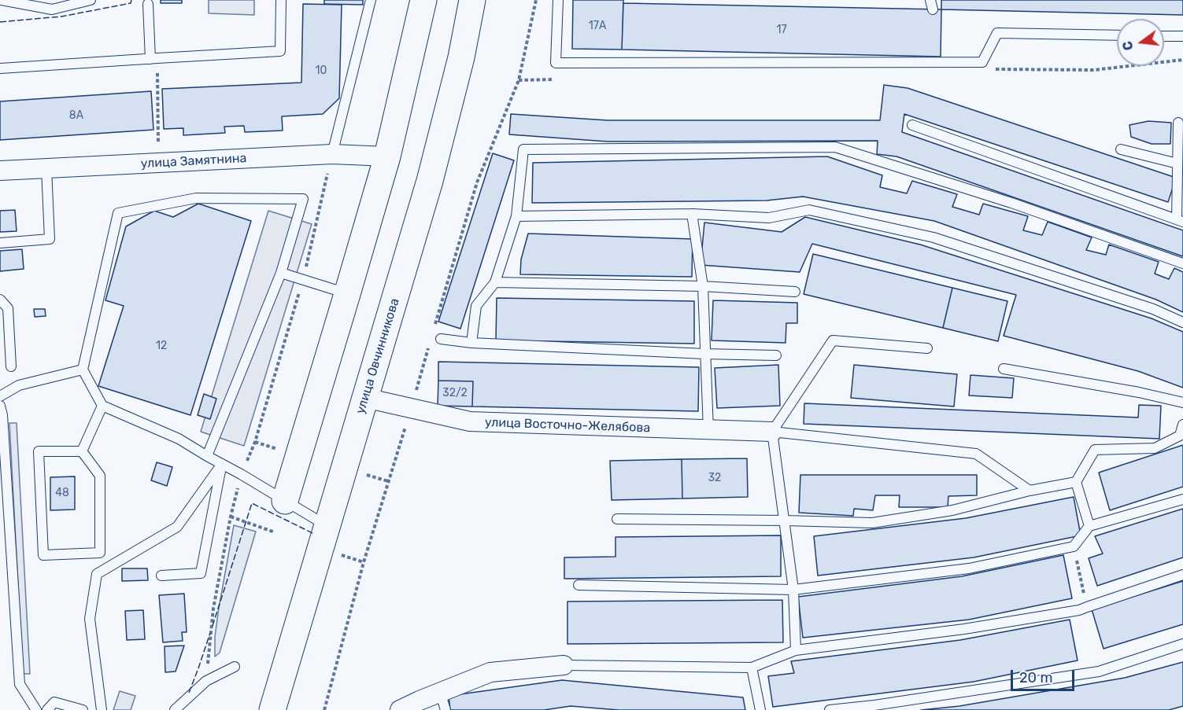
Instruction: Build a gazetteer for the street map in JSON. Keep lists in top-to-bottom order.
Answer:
{
  "streets": {
    "main road": ["улица Овчинникова"],
    "street": ["улица Замятнина", "улица Восточно-Желябова"]
  },
  "crossings": [
    ["улица Овчинникова", "улица Восточно-Желябова"]
  ],
  "house_numbers": [
    "17А",
    "17",
    "10",
    "8А",
    "12",
    "32/2",
    "32",
    "48"
  ],
  "scale_bar": "20 m",
  "north": "left"
}
